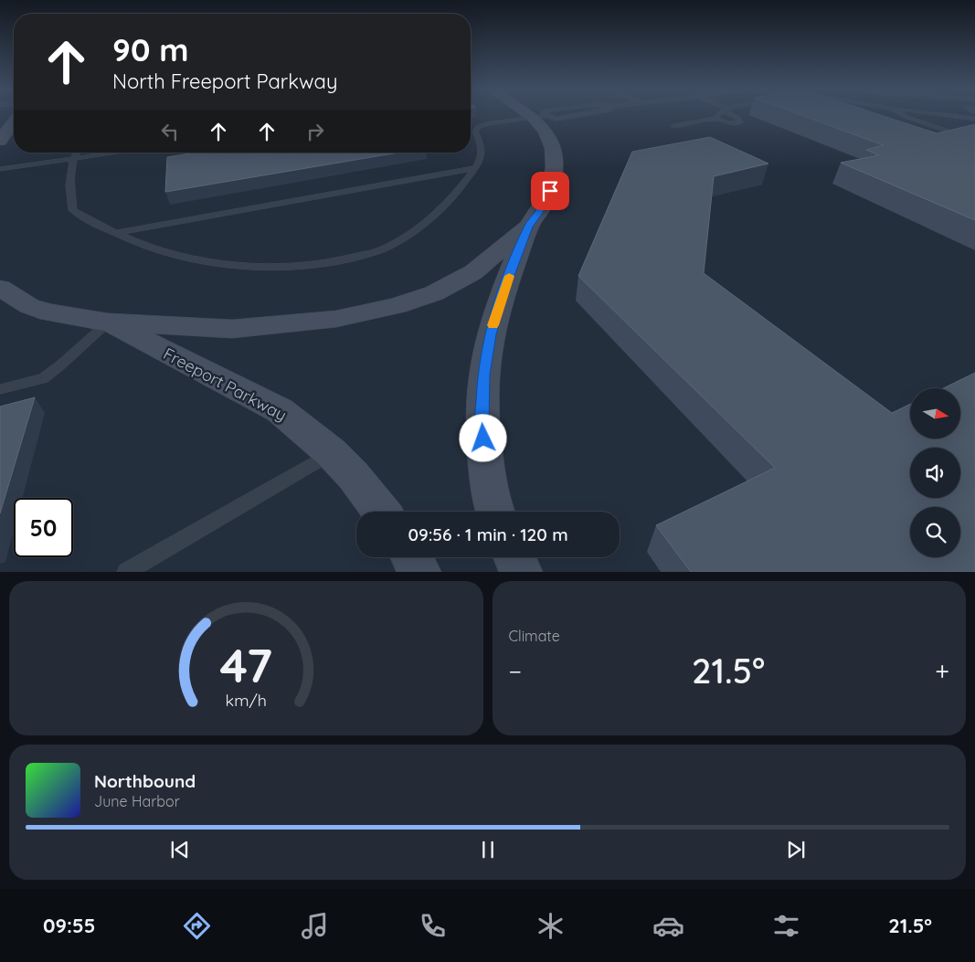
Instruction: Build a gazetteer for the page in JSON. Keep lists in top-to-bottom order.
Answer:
{
  "streets": {
    "main road": ["Freeport Parkway"]
  },
  "north": "right",
  "page": {
    "turn": ["90 m", "North Freeport Parkway"],
    "limit": "50",
    "trip": "09:56 · 1 min · 120 m",
    "tile": "Climate",
    "heat": ["−", "21.5°", "+"],
    "song": ["Northbound", "June Harbor"],
    "tabs": ["09:55", "21.5°"],
    "gauge": ["47", "km/h"]
  }
}
